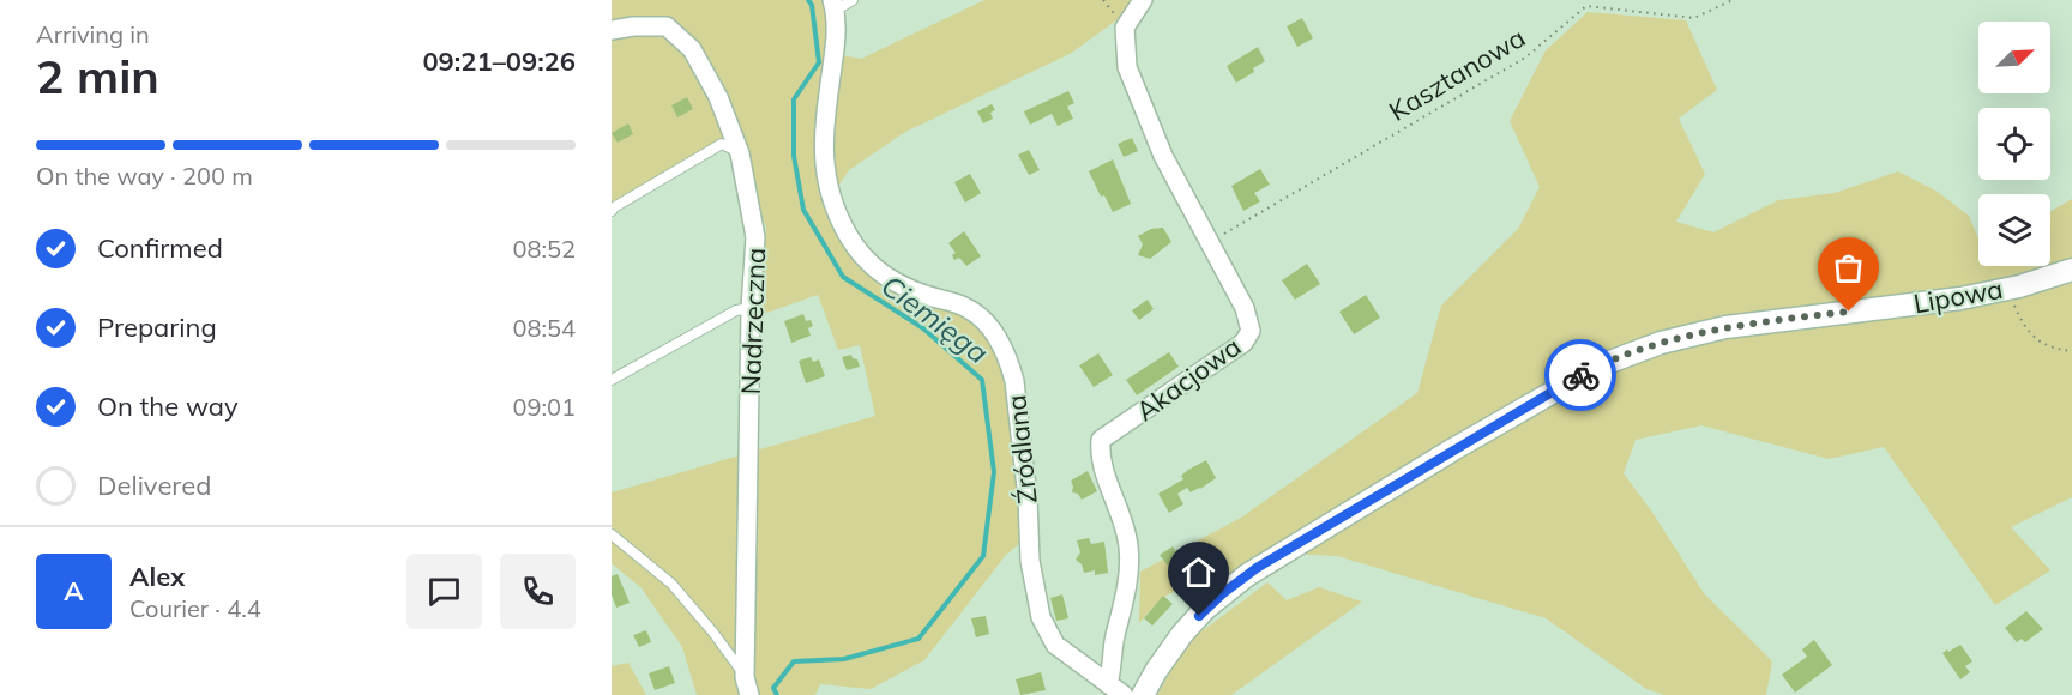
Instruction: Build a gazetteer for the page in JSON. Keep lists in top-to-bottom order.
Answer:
{
  "streets": {
    "street": [
      "Lipowa",
      "Nadrzeczna",
      "Akacjowa",
      "Źródlana"
    ],
    "path": ["Kasztanowa"]
  },
  "crossings": [
    ["Kasztanowa", "Akacjowa"],
    ["Akacjowa", "Źródlana"]
  ],
  "water": ["Ciemięga"],
  "north": "top right",
  "page": {
    "heading": ["2 min", "Arriving in", "09:21–09:26"],
    "panel": ["Alex", "Courier · 4.4"],
    "bar": "On the way · 200 m",
    "list": [
      ["Confirmed", "08:52"],
      ["Preparing", "08:54"],
      ["On the way", "09:01"],
      "Delivered"
    ],
    "round": "A"
  }
}
